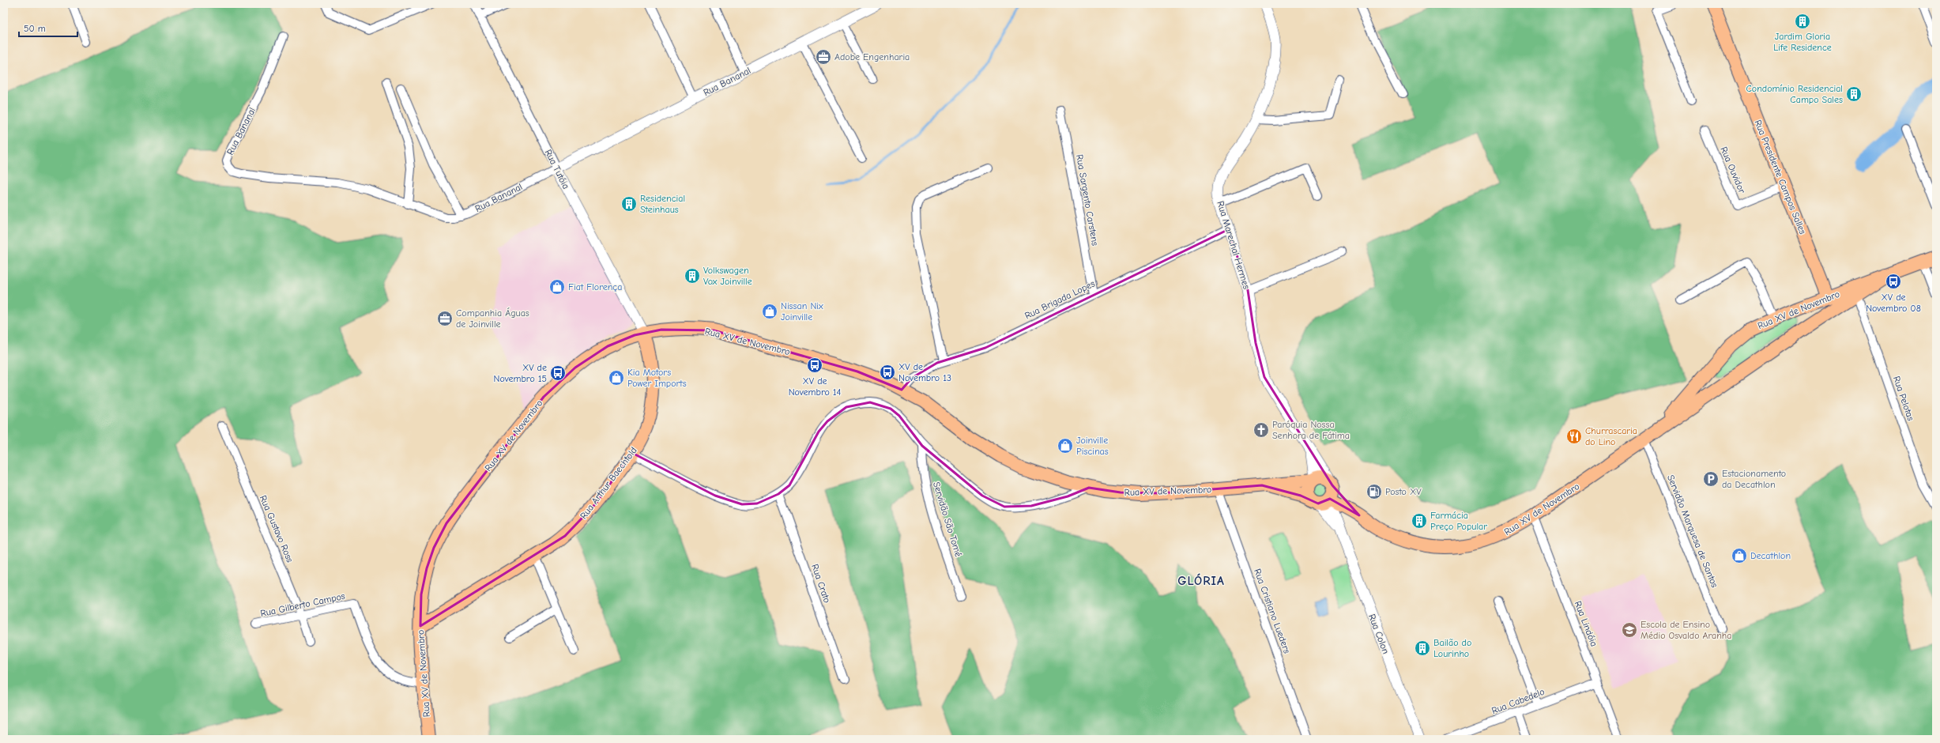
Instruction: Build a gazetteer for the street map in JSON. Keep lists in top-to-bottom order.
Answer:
{
  "streets": {
    "main road": ["Rua Presidente Campos Salles", "Rua XV de Novembro", "Rua Arthur Baechtold"],
    "street": [
      "Rua Bananal",
      "Rua Tutóia",
      "Rua Ouvidor",
      "Rua Sargento Carstens",
      "Rua Marechal Hermes",
      "Rua Brigada Lopes",
      "Rua Pelotas",
      "Servidão São Tomé",
      "Rua Gustavo Ross",
      "Servidão Marquesa de Santos",
      "Rua Crato",
      "Rua Gilberto Campos",
      "Rua Cristiano Lueders",
      "Rua Lindóia",
      "Rua Colon",
      "Rua Cabedelo"
    ]
  },
  "crossings": [
    ["Rua Bananal", "Rua Tutóia"],
    ["Rua Tutóia", "Rua XV de Novembro"],
    ["Rua Tutóia", "Rua Arthur Baechtold"],
    ["Rua Ouvidor", "Rua Presidente Campos Salles"],
    ["Rua Presidente Campos Salles", "Rua XV de Novembro"],
    ["Rua Sargento Carstens", "Rua Brigada Lopes"],
    ["Rua Marechal Hermes", "Rua Brigada Lopes"],
    ["Rua Marechal Hermes", "Rua XV de Novembro"],
    ["Rua Marechal Hermes", "Rua Colon"],
    ["Rua Brigada Lopes", "Rua XV de Novembro"],
    ["Rua XV de Novembro", "Rua Pelotas"],
    ["Rua XV de Novembro", "Rua Arthur Baechtold"],
    ["Rua XV de Novembro", "Servidão Marquesa de Santos"],
    ["Rua XV de Novembro", "Rua Gilberto Campos"],
    ["Rua XV de Novembro", "Rua Cristiano Lueders"],
    ["Rua XV de Novembro", "Rua Lindóia"],
    ["Rua XV de Novembro", "Rua Colon"],
    ["Rua Gustavo Ross", "Rua Gilberto Campos"],
    ["Rua Lindóia", "Rua Cabedelo"]
  ],
  "districts": ["GLÓRIA"],
  "places": {
    "building": [
      "Jardim Gloria Life Residence",
      "Condomínio Residencial Campo Sales",
      "Residencial Steinhaus",
      "Volkswagen Vox Joinville",
      "Farmácia Preço Popular",
      "Bailão do Lourinho"
    ],
    "office": ["Adobe Engenharia", "Companhia Águas de Joinville"],
    "bus stop": [
      "XV de Novembro 08",
      "XV de Novembro 14",
      "XV de Novembro 13",
      "XV de Novembro 15"
    ],
    "shop": [
      "Fiat Florença",
      "Nissan Nix Joinville",
      "Kia Motors Power Imports",
      "Joinville Piscinas",
      "Decathlon"
    ],
    "church": ["Paróquia Nossa Senhora de Fátima"],
    "restaurant": ["Churrascaria do Lino"],
    "parking": ["Estacionamento da Decathlon"],
    "fuel station": ["Posto XV"],
    "school or university": ["Escola de Ensino Médio Osvaldo Aranha"]
  },
  "scale_bar": "50 m"
}
